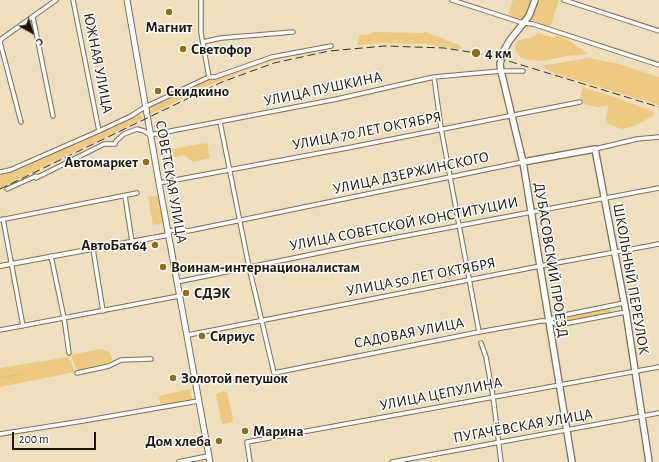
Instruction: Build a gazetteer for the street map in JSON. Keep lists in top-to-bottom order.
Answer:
{
  "streets": {
    "main road": [
      "УЛИЦА ДЗЕРЖИНСКОГО",
      "СОВЕТСКАЯ УЛИЦА",
      "ДУБАСОВСКИЙ ПРОЕЗД",
      "ШКОЛЬНЫЙ ПЕРЕУЛОК"
    ],
    "street": [
      "ЮЖНАЯ УЛИЦА",
      "УЛИЦА ПУШКИНА",
      "УЛИЦА 70 ЛЕТ ОКТЯБРЯ",
      "УЛИЦА СОВЕТСКОЙ КОНСТИТУЦИИ",
      "УЛИЦА 50 ЛЕТ ОКТЯБРЯ",
      "САДОВАЯ УЛИЦА",
      "УЛИЦА ЦЕПУЛИНА",
      "ПУГАЧЁВСКАЯ УЛИЦА"
    ]
  },
  "crossings": [
    ["УЛИЦА ПУШКИНА", "СОВЕТСКАЯ УЛИЦА"],
    ["УЛИЦА ПУШКИНА", "ДУБАСОВСКИЙ ПРОЕЗД"],
    ["УЛИЦА 70 ЛЕТ ОКТЯБРЯ", "СОВЕТСКАЯ УЛИЦА"],
    ["УЛИЦА 70 ЛЕТ ОКТЯБРЯ", "ДУБАСОВСКИЙ ПРОЕЗД"],
    ["УЛИЦА ДЗЕРЖИНСКОГО", "СОВЕТСКАЯ УЛИЦА"],
    ["УЛИЦА ДЗЕРЖИНСКОГО", "ДУБАСОВСКИЙ ПРОЕЗД"],
    ["УЛИЦА ДЗЕРЖИНСКОГО", "ШКОЛЬНЫЙ ПЕРЕУЛОК"],
    ["СОВЕТСКАЯ УЛИЦА", "УЛИЦА СОВЕТСКОЙ КОНСТИТУЦИИ"],
    ["СОВЕТСКАЯ УЛИЦА", "УЛИЦА 50 ЛЕТ ОКТЯБРЯ"],
    ["УЛИЦА СОВЕТСКОЙ КОНСТИТУЦИИ", "ДУБАСОВСКИЙ ПРОЕЗД"],
    ["УЛИЦА СОВЕТСКОЙ КОНСТИТУЦИИ", "ШКОЛЬНЫЙ ПЕРЕУЛОК"],
    ["ДУБАСОВСКИЙ ПРОЕЗД", "УЛИЦА 50 ЛЕТ ОКТЯБРЯ"],
    ["ДУБАСОВСКИЙ ПРОЕЗД", "САДОВАЯ УЛИЦА"],
    ["ДУБАСОВСКИЙ ПРОЕЗД", "УЛИЦА ЦЕПУЛИНА"],
    ["ДУБАСОВСКИЙ ПРОЕЗД", "ПУГАЧЁВСКАЯ УЛИЦА"],
    ["УЛИЦА 50 ЛЕТ ОКТЯБРЯ", "ШКОЛЬНЫЙ ПЕРЕУЛОК"],
    ["УЛИЦА 50 ЛЕТ ОКТЯБРЯ", "САДОВАЯ УЛИЦА"],
    ["ШКОЛЬНЫЙ ПЕРЕУЛОК", "САДОВАЯ УЛИЦА"],
    ["ШКОЛЬНЫЙ ПЕРЕУЛОК", "УЛИЦА ЦЕПУЛИНА"],
    ["ШКОЛЬНЫЙ ПЕРЕУЛОК", "ПУГАЧЁВСКАЯ УЛИЦА"]
  ],
  "places": [
    "Магнит",
    "Светофор",
    "4 км",
    "Скидкино",
    "Автомаркет",
    "АвтоБат64",
    "Воинам-интернационалистам",
    "СДЭК",
    "Сириус",
    "Золотой петушок",
    "Марина",
    "Дом хлеба"
  ],
  "scale_bar": "200 m",
  "north": "bottom right"
}
